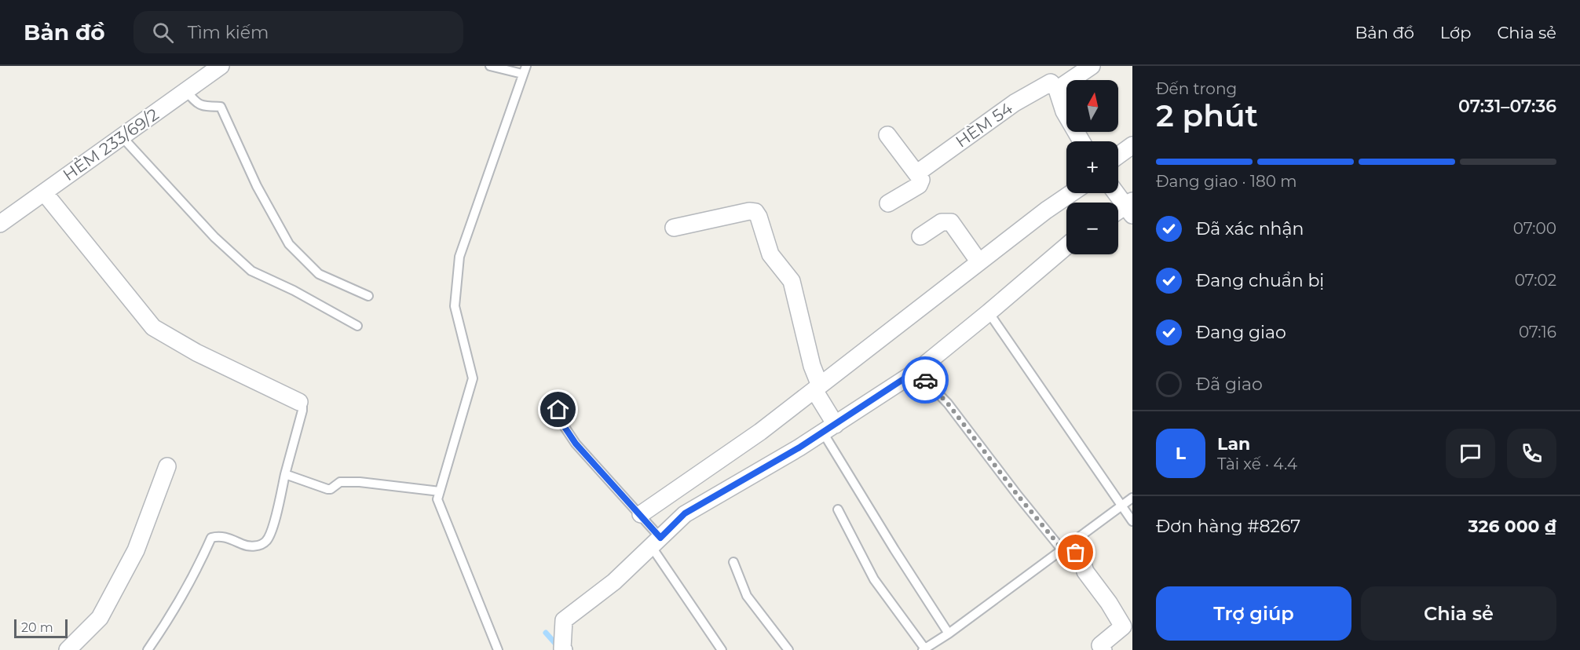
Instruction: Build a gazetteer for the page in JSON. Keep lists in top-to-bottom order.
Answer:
{
  "streets": {
    "street": ["HÈM 54", "HẺM 233/69/2"]
  },
  "scale_bar": "20 m",
  "north": "top",
  "page": {
    "header": "Bản đồ",
    "search": "Tìm kiếm",
    "nav": ["Bản đồ", "Lớp", "Chia sẻ"],
    "heading": ["2 phút", "Đến trong", "07:31–07:36"],
    "panel": [
      "Lan",
      "Tài xế · 4.4",
      "Đơn hàng #8267",
      "326 000 ₫"
    ],
    "map_buttons": ["+", "−"],
    "bar": "Đang giao · 180 m",
    "list": [
      ["Đã xác nhận", "07:00"],
      ["Đang chuẩn bị", "07:02"],
      ["Đang giao", "07:16"],
      "Đã giao"
    ],
    "round": "L",
    "buttons": ["Trợ giúp", "Chia sẻ"],
    "scale": "20 m"
  }
}
